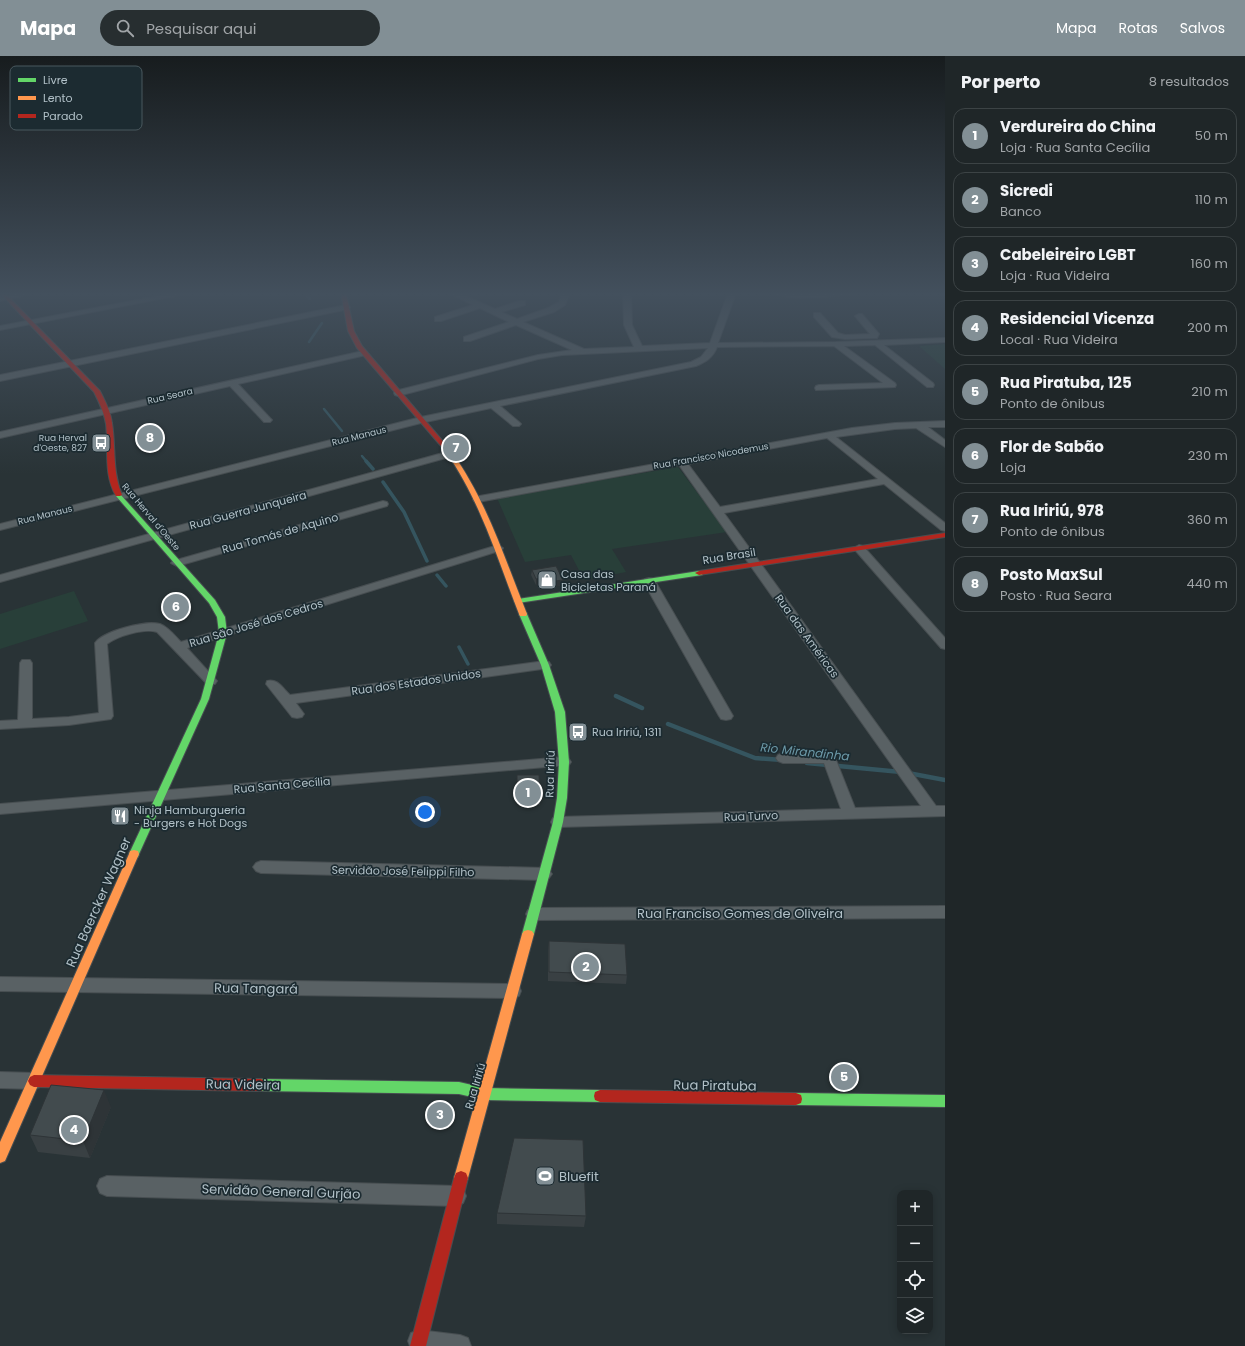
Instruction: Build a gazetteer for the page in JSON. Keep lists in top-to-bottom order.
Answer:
{
  "streets": {
    "main road": [
      "Rua Herval d'Oeste",
      "Rua Brasil",
      "Rua Iririú",
      "Rua Baercker Wagner",
      "Rua Videira",
      "Rua Piratuba"
    ],
    "street": [
      "Rua Seara",
      "Rua Manaus",
      "Rua Francisco Nicodemus",
      "Rua Guerra Junqueira",
      "Rua Tomás de Aquino",
      "Rua São José dos Cedros",
      "Rua das Américas",
      "Rua dos Estados Unidos",
      "Rua Santa Cecília",
      "Rua Turvo",
      "Servidão José Felippi Filho",
      "Rua Franciso Gomes de Oliveira",
      "Rua Tangará",
      "Servidão General Gurjão"
    ]
  },
  "crossings": [
    ["Rua Seara", "Rua Herval d'Oeste"],
    ["Rua Seara", "Rua Iririú"],
    ["Rua Manaus", "Rua Herval d'Oeste"],
    ["Rua Manaus", "Rua Iririú"],
    ["Rua Francisco Nicodemus", "Rua das Américas"],
    ["Rua Francisco Nicodemus", "Rua Iririú"],
    ["Rua Guerra Junqueira", "Rua Herval d'Oeste"],
    ["Rua Guerra Junqueira", "Rua Iririú"],
    ["Rua Herval d'Oeste", "Rua Tomás de Aquino"],
    ["Rua Herval d'Oeste", "Rua São José dos Cedros"],
    ["Rua Herval d'Oeste", "Rua Baercker Wagner"],
    ["Rua Brasil", "Rua das Américas"],
    ["Rua Brasil", "Rua Iririú"],
    ["Rua São José dos Cedros", "Rua Iririú"],
    ["Rua São José dos Cedros", "Rua Baercker Wagner"],
    ["Rua das Américas", "Rua Turvo"],
    ["Rua dos Estados Unidos", "Rua Iririú"],
    ["Rua Iririú", "Rua Santa Cecília"],
    ["Rua Iririú", "Rua Turvo"],
    ["Rua Iririú", "Servidão José Felippi Filho"],
    ["Rua Iririú", "Rua Franciso Gomes de Oliveira"],
    ["Rua Iririú", "Rua Tangará"],
    ["Rua Iririú", "Rua Videira"],
    ["Rua Iririú", "Rua Piratuba"],
    ["Rua Iririú", "Servidão General Gurjão"],
    ["Rua Santa Cecília", "Rua Baercker Wagner"],
    ["Rua Baercker Wagner", "Rua Tangará"],
    ["Rua Baercker Wagner", "Rua Videira"],
    ["Rua Videira", "Rua Piratuba"]
  ],
  "water": ["Rio Mirandinha"],
  "places": {
    "bus stop": ["Rua Herval d'Oeste, 827", "Rua Iririú, 1311"],
    "shop": ["Casa das Bicicletas Paraná"],
    "restaurant": ["Ninja Hamburgueria - Burgers e Hot Dogs"],
    "sports": ["Bluefit"]
  },
  "legend": ["Livre", "Lento", "Parado"],
  "page": {
    "header": "Mapa",
    "search": "Pesquisar aqui",
    "nav": ["Mapa", "Rotas", "Salvos"],
    "heading": ["Por perto", "8 resultados"],
    "list": [
      {
        "mark": "1",
        "name": "Verdureira do China",
        "note": "Loja · Rua Santa Cecília",
        "value": "50 m"
      },
      {
        "mark": "2",
        "name": "Sicredi",
        "note": "Banco",
        "value": "110 m"
      },
      {
        "mark": "3",
        "name": "Cabeleireiro LGBT",
        "note": "Loja · Rua Videira",
        "value": "160 m"
      },
      {
        "mark": "4",
        "name": "Residencial Vicenza",
        "note": "Local · Rua Videira",
        "value": "200 m"
      },
      {
        "mark": "5",
        "name": "Rua Piratuba, 125",
        "note": "Ponto de ônibus",
        "value": "210 m"
      },
      {
        "mark": "6",
        "name": "Flor de Sabão",
        "note": "Loja",
        "value": "230 m"
      },
      {
        "mark": "7",
        "name": "Rua Iririú, 978",
        "note": "Ponto de ônibus",
        "value": "360 m"
      },
      {
        "mark": "8",
        "name": "Posto MaxSul",
        "note": "Posto · Rua Seara",
        "value": "440 m"
      }
    ],
    "pins": [
      "8",
      "7",
      "6",
      "1",
      "2",
      "5",
      "3",
      "4"
    ],
    "map_buttons": ["+", "−"]
  }
}
